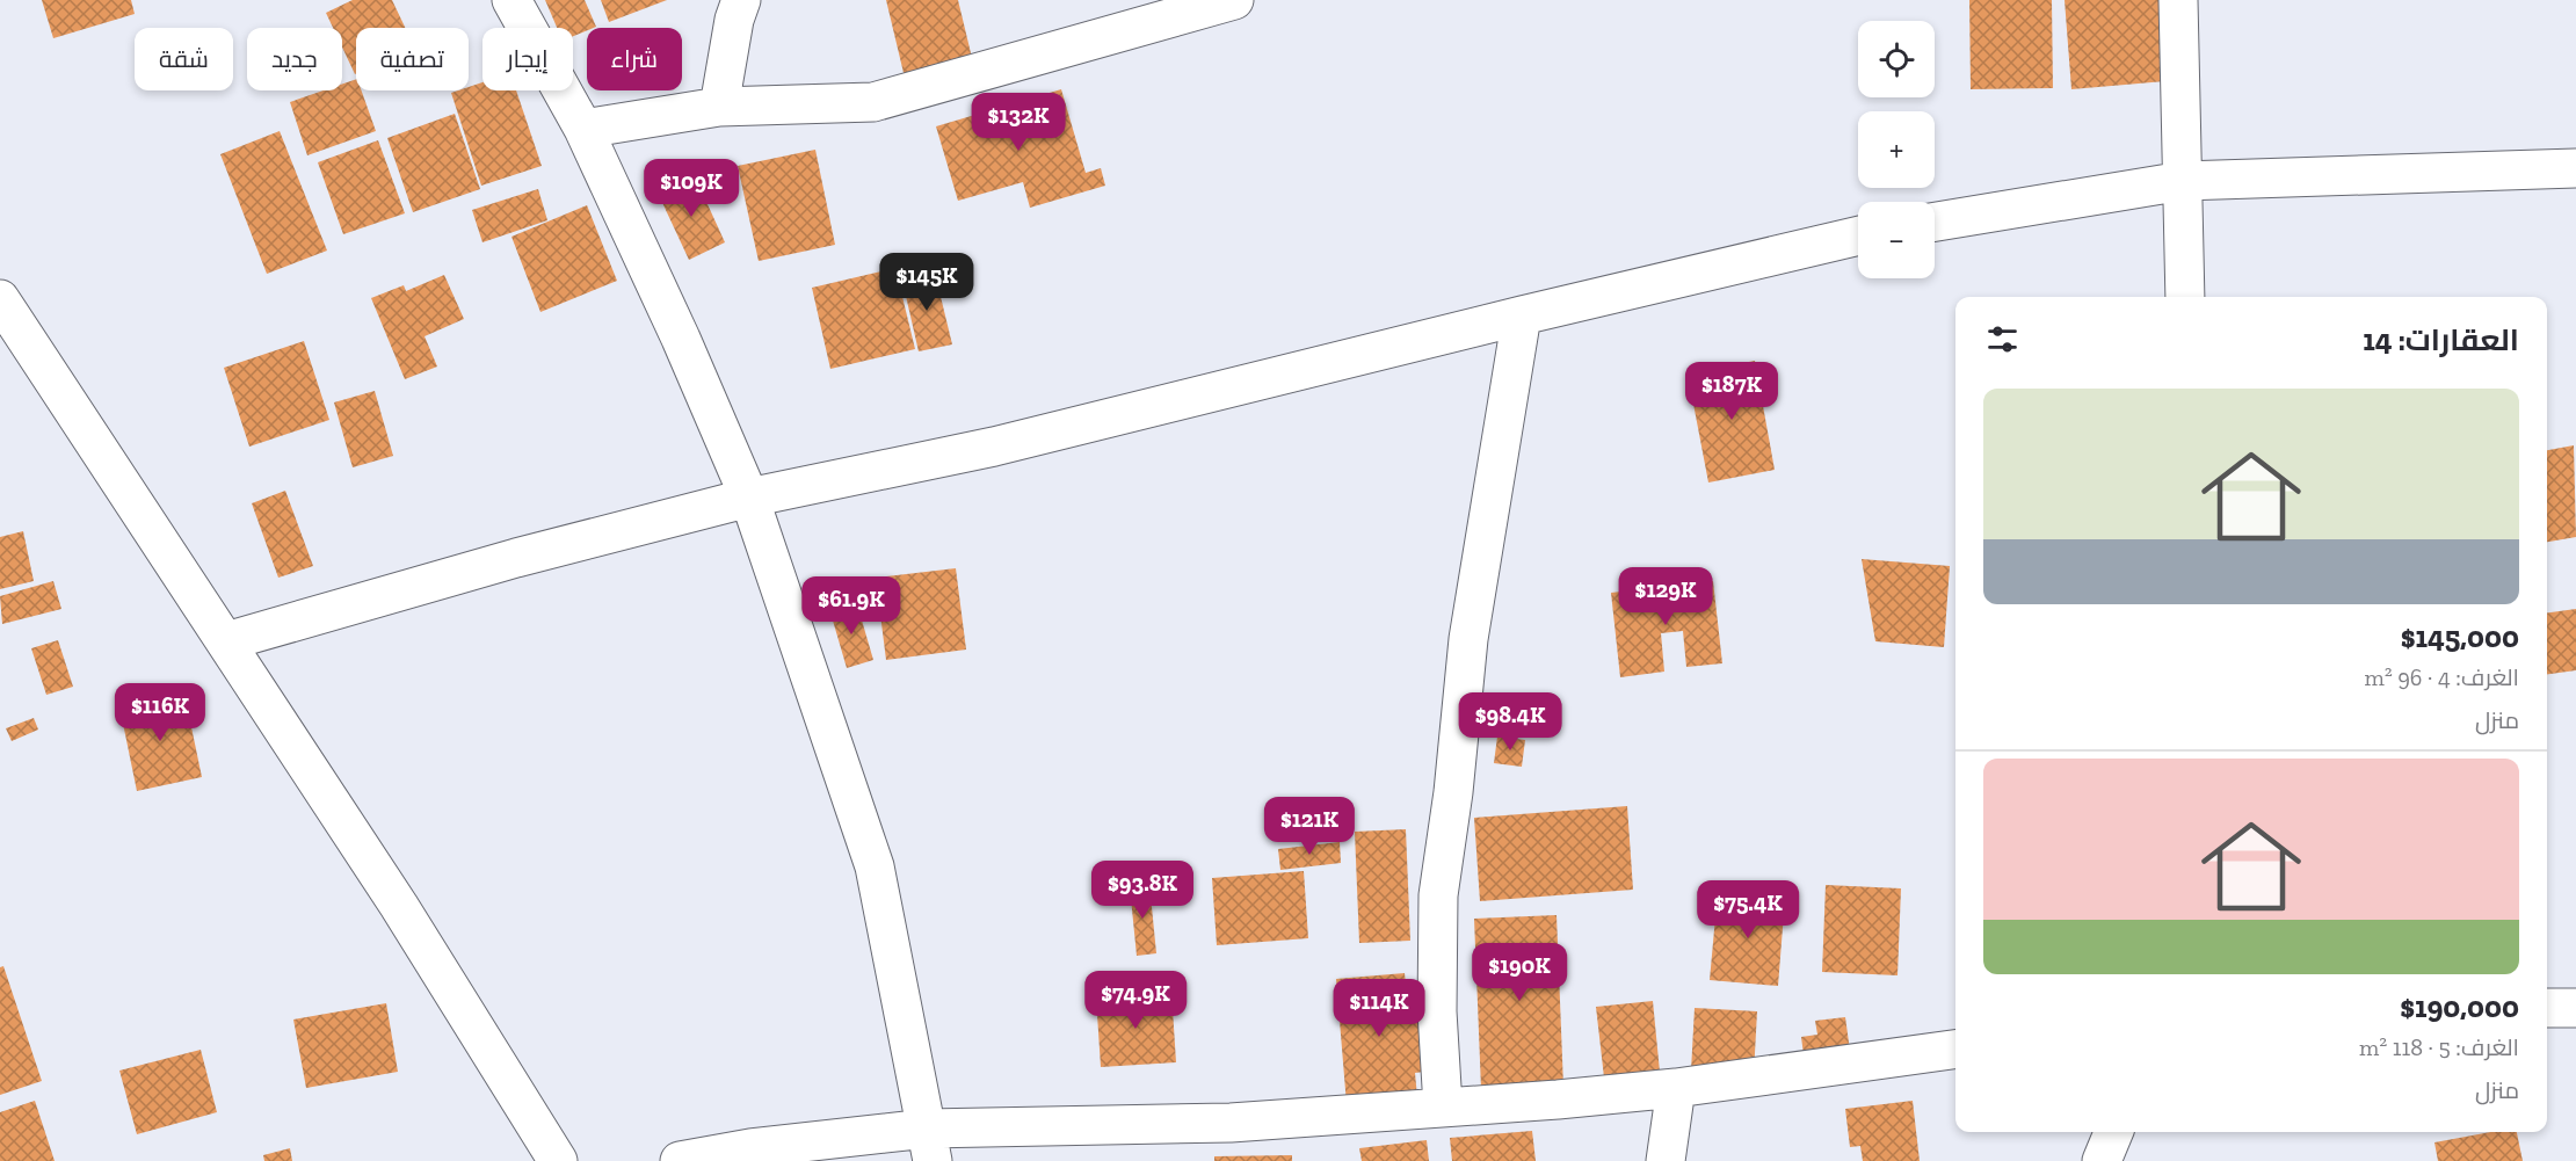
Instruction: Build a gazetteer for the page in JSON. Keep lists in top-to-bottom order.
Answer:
{
  "page": {
    "map_buttons": ["+", "−"],
    "chip": [
      "شراء",
      "إيجار",
      "تصفية",
      "جديد",
      "شقة"
    ],
    "price": [
      "$132K",
      "$109K",
      "$145K",
      "$187K",
      "$129K",
      "$61.9K",
      "$116K",
      "$98.4K",
      "$121K",
      "$93.8K",
      "$75.4K",
      "$190K",
      "$74.9K",
      "$114K"
    ],
    "heading": "العقارات: 14",
    "list": [
      {
        "name": "$145,000",
        "note": "الغرف: 4 · 96 m² · منزل"
      },
      {
        "name": "$190,000",
        "note": "الغرف: 5 · 118 m² · منزل"
      }
    ]
  }
}
